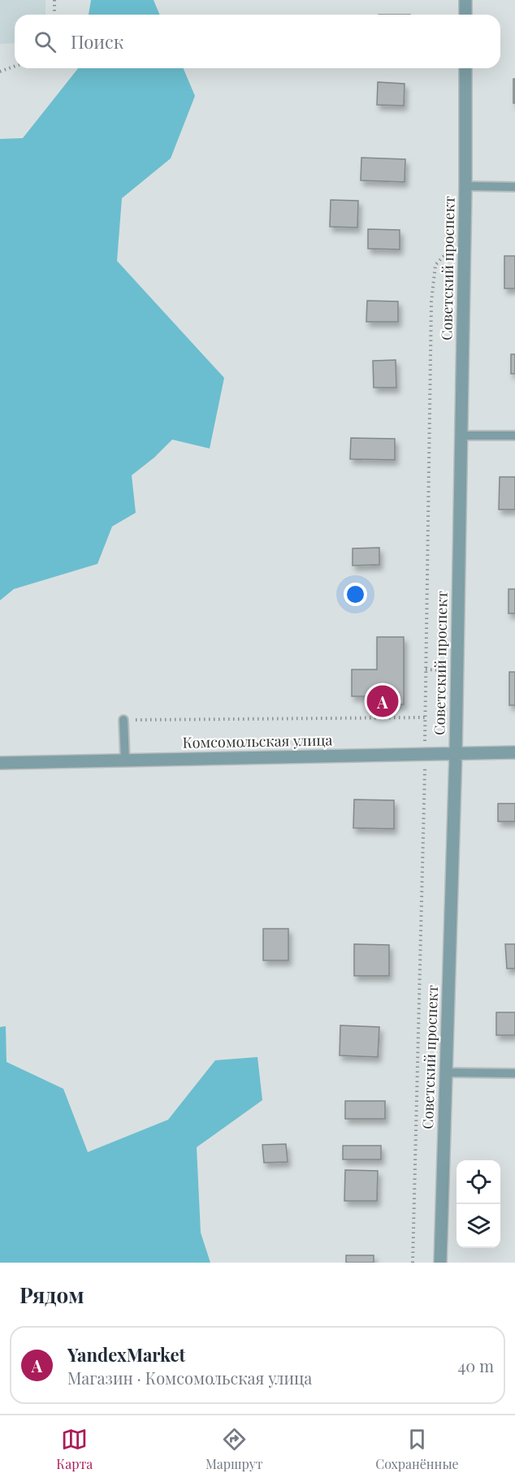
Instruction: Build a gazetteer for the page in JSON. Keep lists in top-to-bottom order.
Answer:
{
  "streets": {
    "street": ["Советский проспект", "Комсомольская улица"]
  },
  "crossings": [
    ["Советский проспект", "Комсомольская улица"]
  ],
  "page": {
    "search": "Поиск",
    "pins": "A",
    "heading": "Рядом",
    "list": [
      {
        "mark": "A",
        "name": "YandexMarket",
        "note": "Магазин · Комсомольская улица",
        "value": "40 m"
      }
    ],
    "nav": ["Карта", "Маршрут", "Сохранённые"]
  }
}
